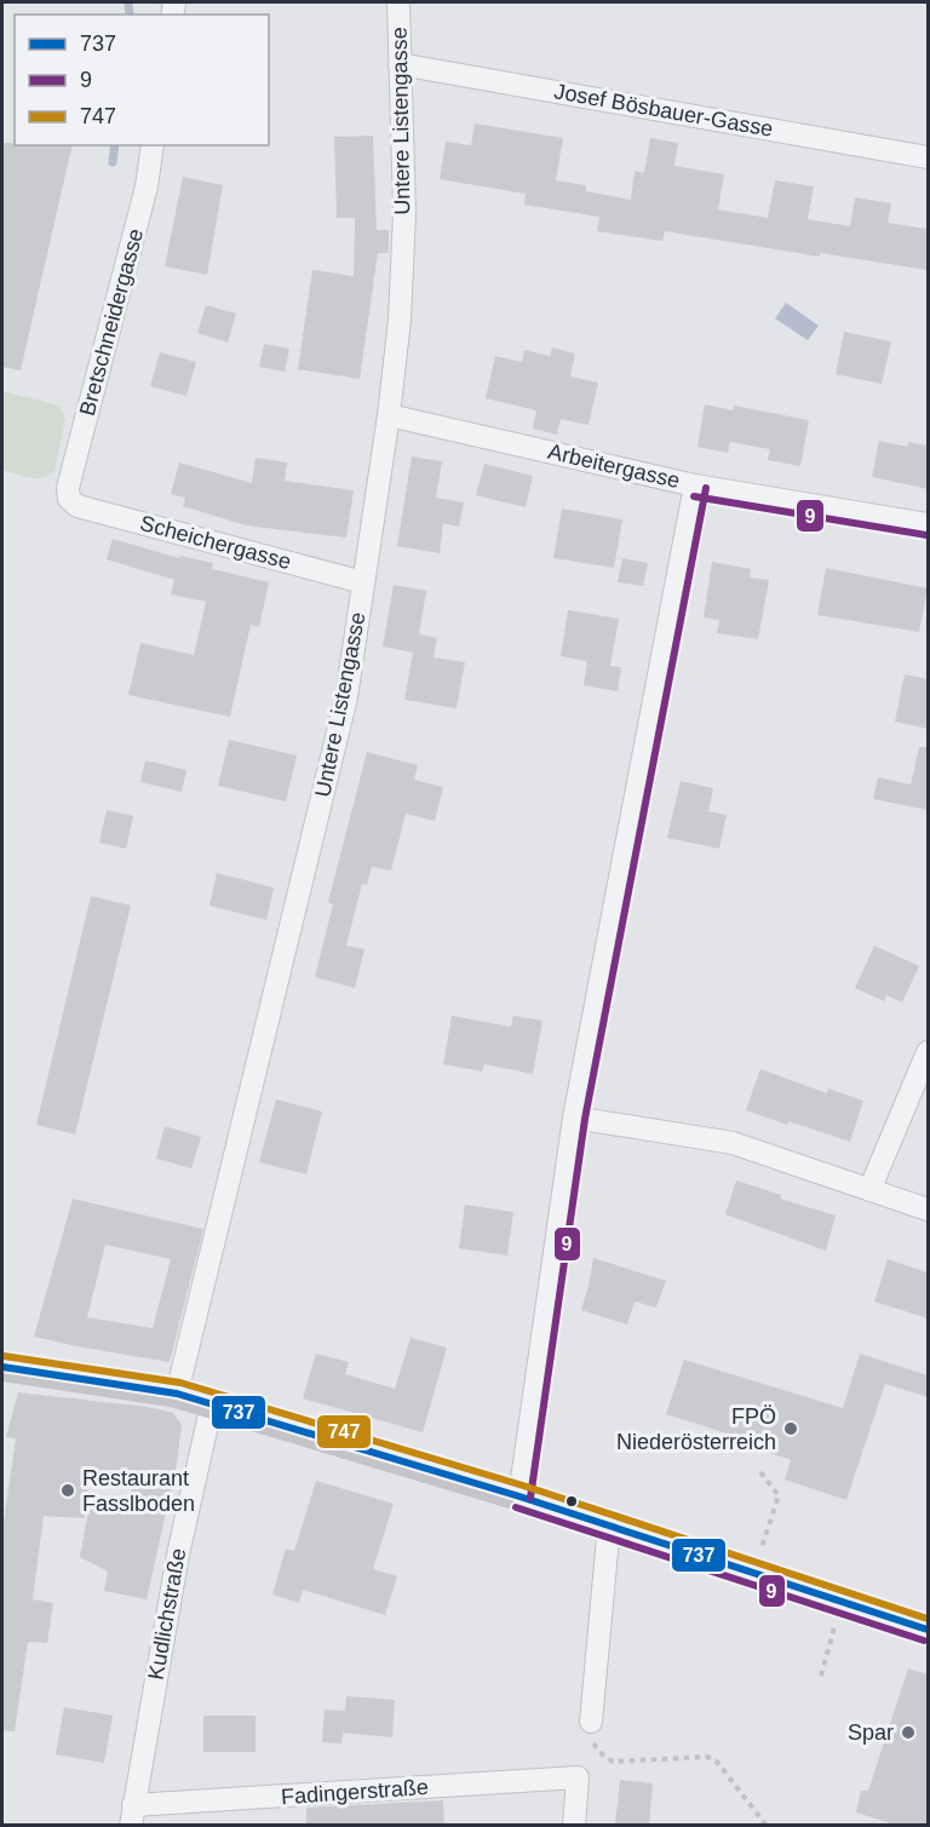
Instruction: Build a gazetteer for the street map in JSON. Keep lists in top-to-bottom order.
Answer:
{
  "streets": {
    "street": [
      "Josef Bösbauer-Gasse",
      "Untere Listengasse",
      "Bretschneidergasse",
      "Arbeitergasse",
      "Scheichergasse",
      "Kudlichstraße",
      "Fadingerstraße"
    ]
  },
  "crossings": [
    ["Josef Bösbauer-Gasse", "Untere Listengasse"],
    ["Untere Listengasse", "Arbeitergasse"],
    ["Untere Listengasse", "Scheichergasse"],
    ["Bretschneidergasse", "Scheichergasse"],
    ["Kudlichstraße", "Fadingerstraße"]
  ],
  "places": ["FPÖ Niederösterreich", "Restaurant Fasslboden", "Spar"],
  "lines": ["transit line 9", "transit line 747", "transit line 737"],
  "legend": ["737", "9", "747"]
}
